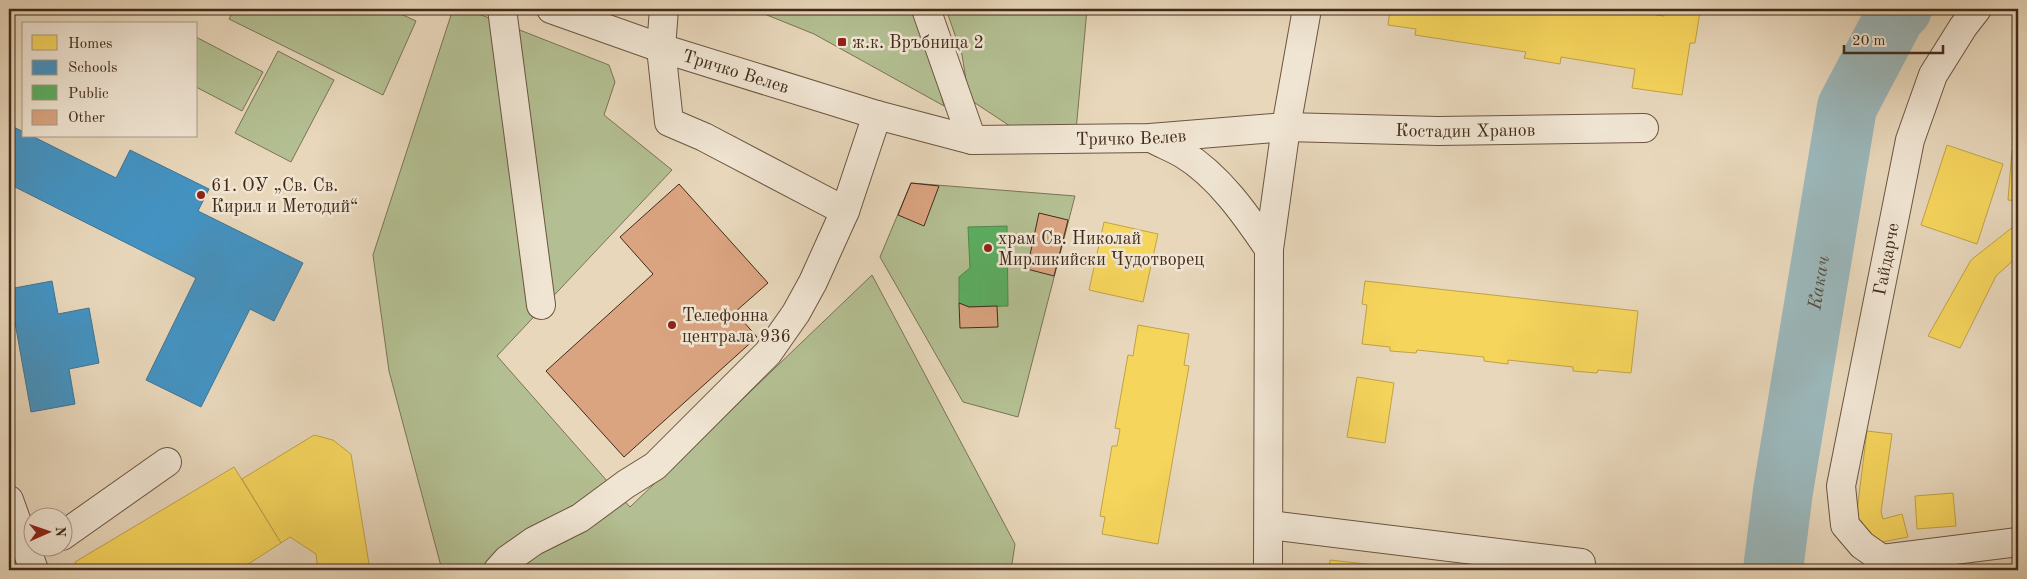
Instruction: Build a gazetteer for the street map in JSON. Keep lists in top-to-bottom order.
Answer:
{
  "streets": {
    "street": ["Тричко Велев", "Костадин Хранов", "Гайдарче"]
  },
  "crossings": [
    ["Тричко Велев", "Костадин Хранов"]
  ],
  "water": ["Какач"],
  "places": {
    "transit": ["ж.к. Връбница 2"],
    "other": ["61. ОУ „Св. Св. Кирил и Методий“", "храм Св. Николай Мирликийски Чудотворец", "Телефонна централа 936"]
  },
  "legend": [
    "Homes",
    "Schools",
    "Public",
    "Other"
  ],
  "scale_bar": "20 m",
  "north": "right"
}
